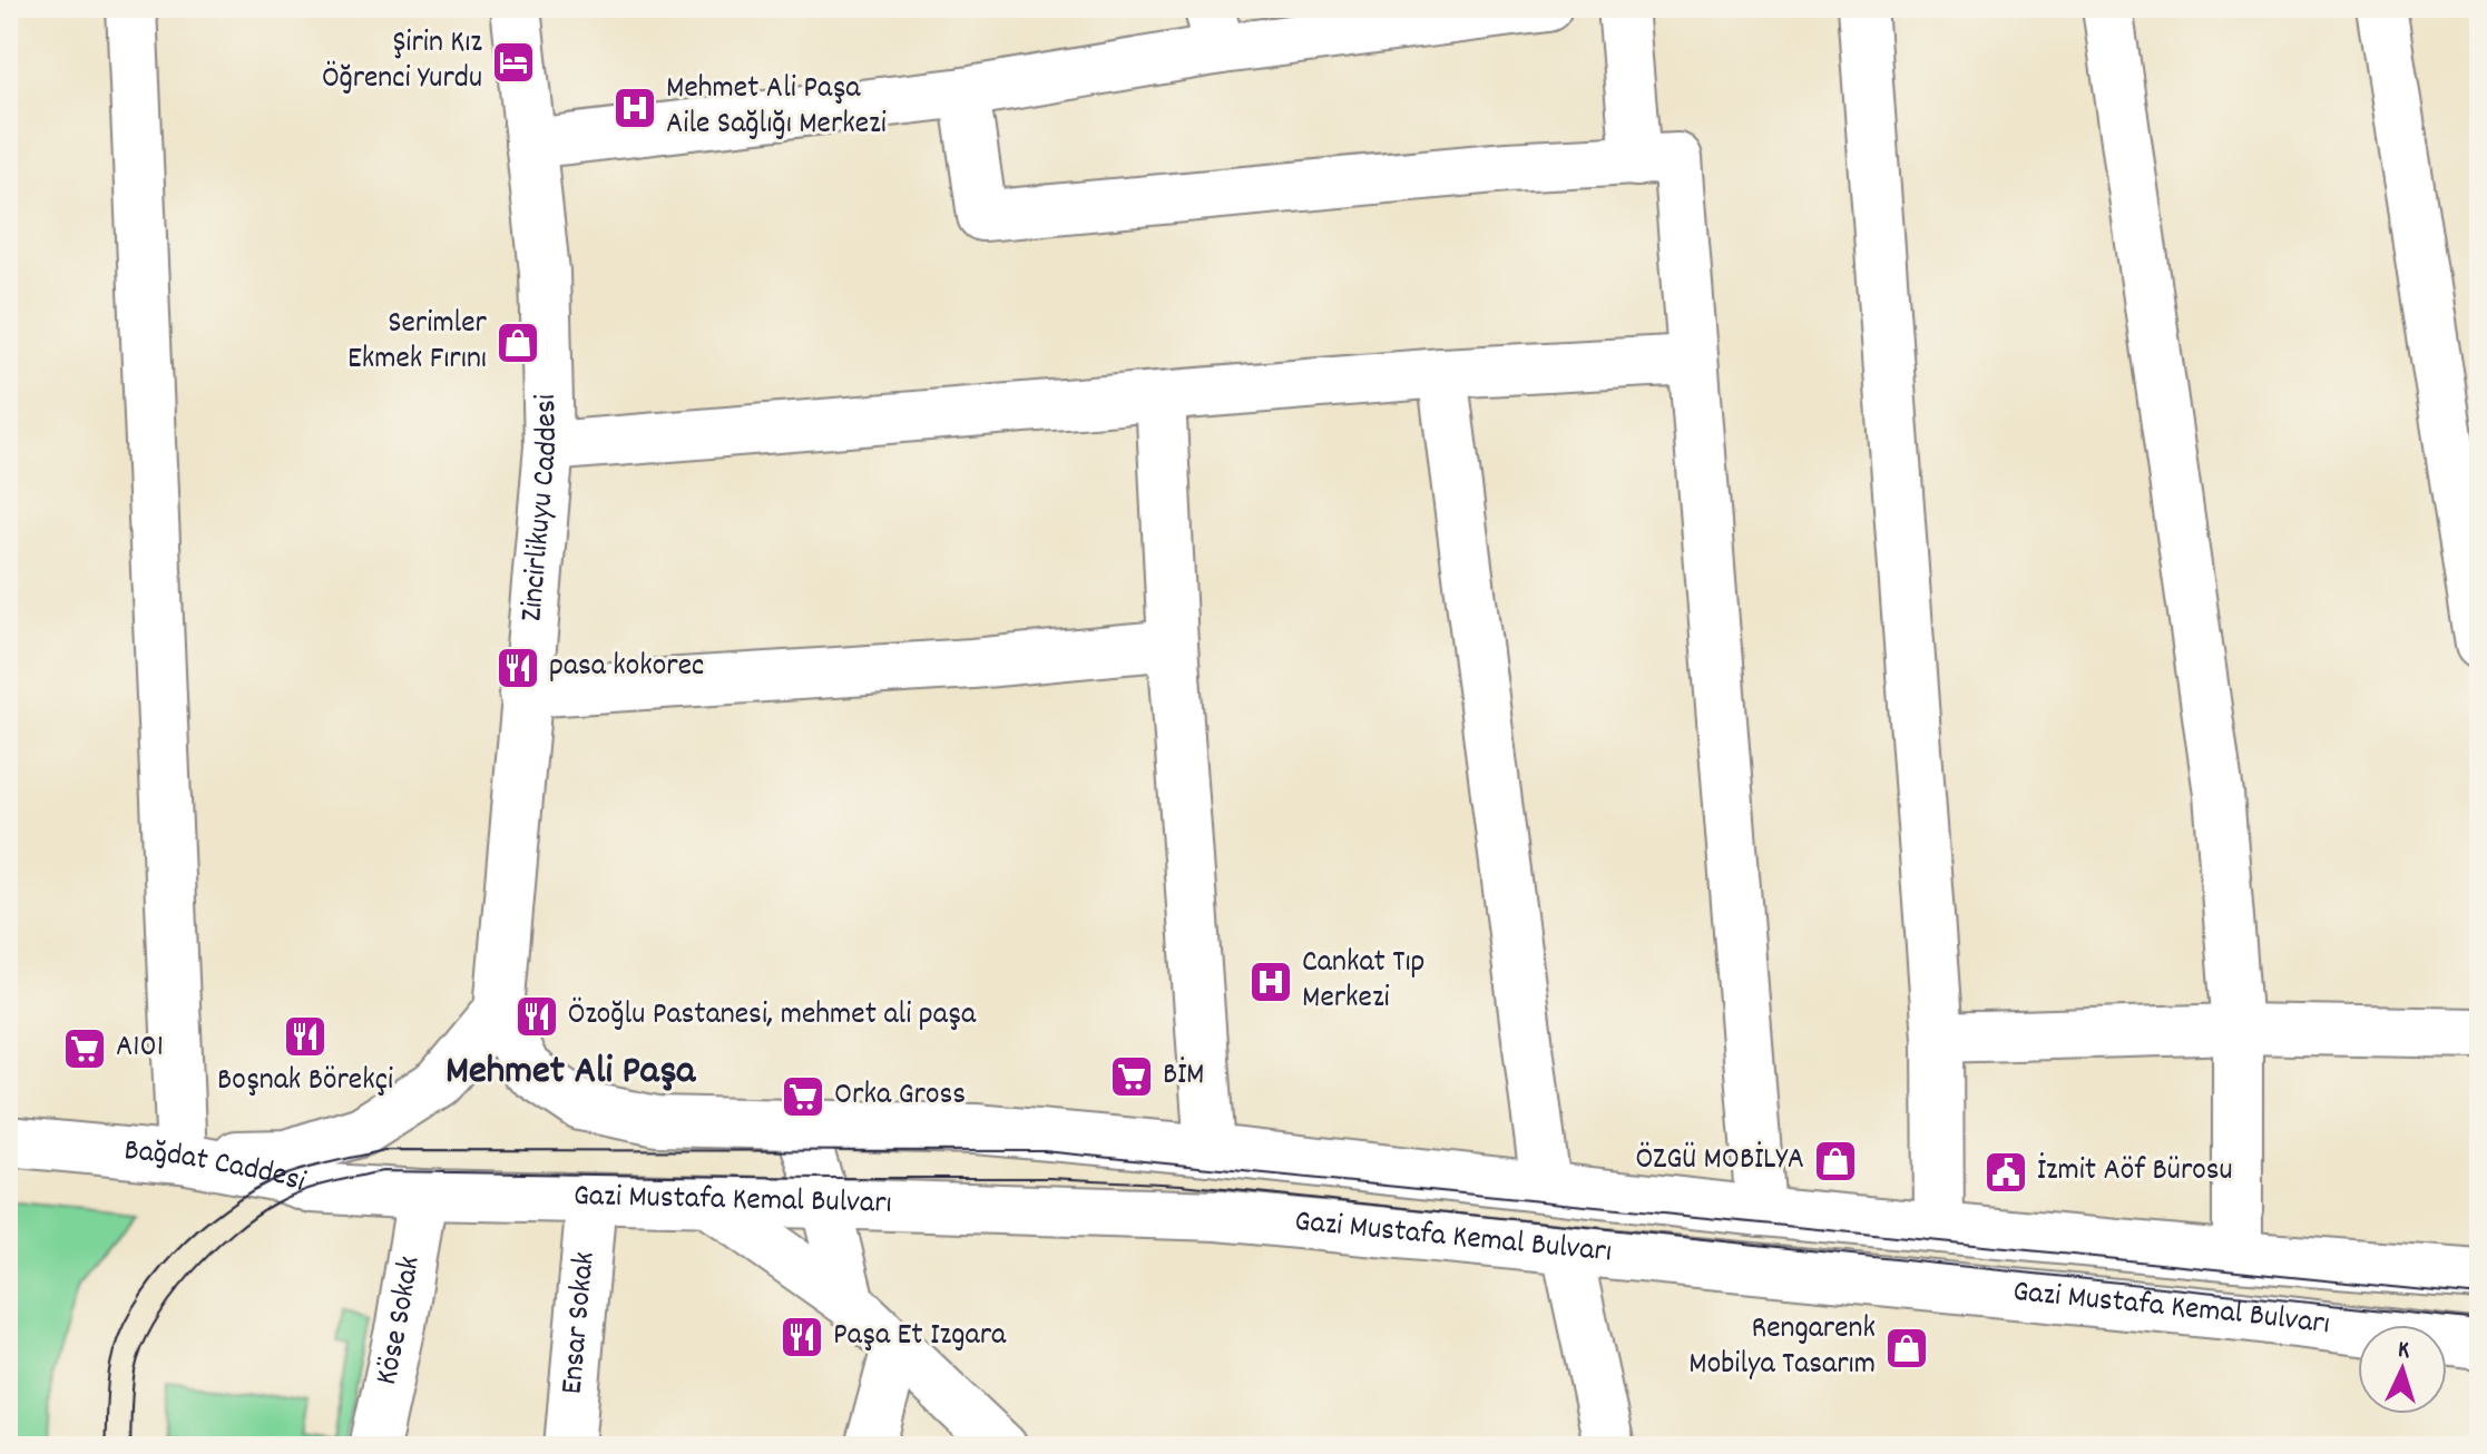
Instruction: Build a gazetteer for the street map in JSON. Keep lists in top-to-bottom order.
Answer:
{
  "streets": {
    "street": [
      "Zincirlikuyu Caddesi",
      "Bağdat Caddesi",
      "Gazi Mustafa Kemal Bulvarı",
      "Köse Sokak",
      "Ensar Sokak"
    ]
  },
  "crossings": [
    ["Zincirlikuyu Caddesi", "Gazi Mustafa Kemal Bulvarı"],
    ["Bağdat Caddesi", "Gazi Mustafa Kemal Bulvarı"],
    ["Bağdat Caddesi", "Köse Sokak"],
    ["Gazi Mustafa Kemal Bulvarı", "Köse Sokak"],
    ["Gazi Mustafa Kemal Bulvarı", "Ensar Sokak"]
  ],
  "districts": ["Mehmet Ali Paşa"],
  "places": {
    "hotel": ["Şirin Kız Öğrenci Yurdu"],
    "hospital": ["Mehmet Ali Paşa Aile Sağlığı Merkezi", "Cankat Tıp Merkezi"],
    "shop": ["Serimler Ekmek Fırını", "ÖZGÜ MOBİLYA", "Rengarenk Mobilya Tasarım"],
    "restaurant": [
      "pasa kokorec",
      "Özoğlu Pastanesi, mehmet ali paşa",
      "Boşnak Börekçi",
      "Paşa Et Izgara"
    ],
    "supermarket": ["A101", "BİM", "Orka Gross"],
    "public building": ["İzmit Aöf Bürosu"]
  },
  "north": "top"
}
